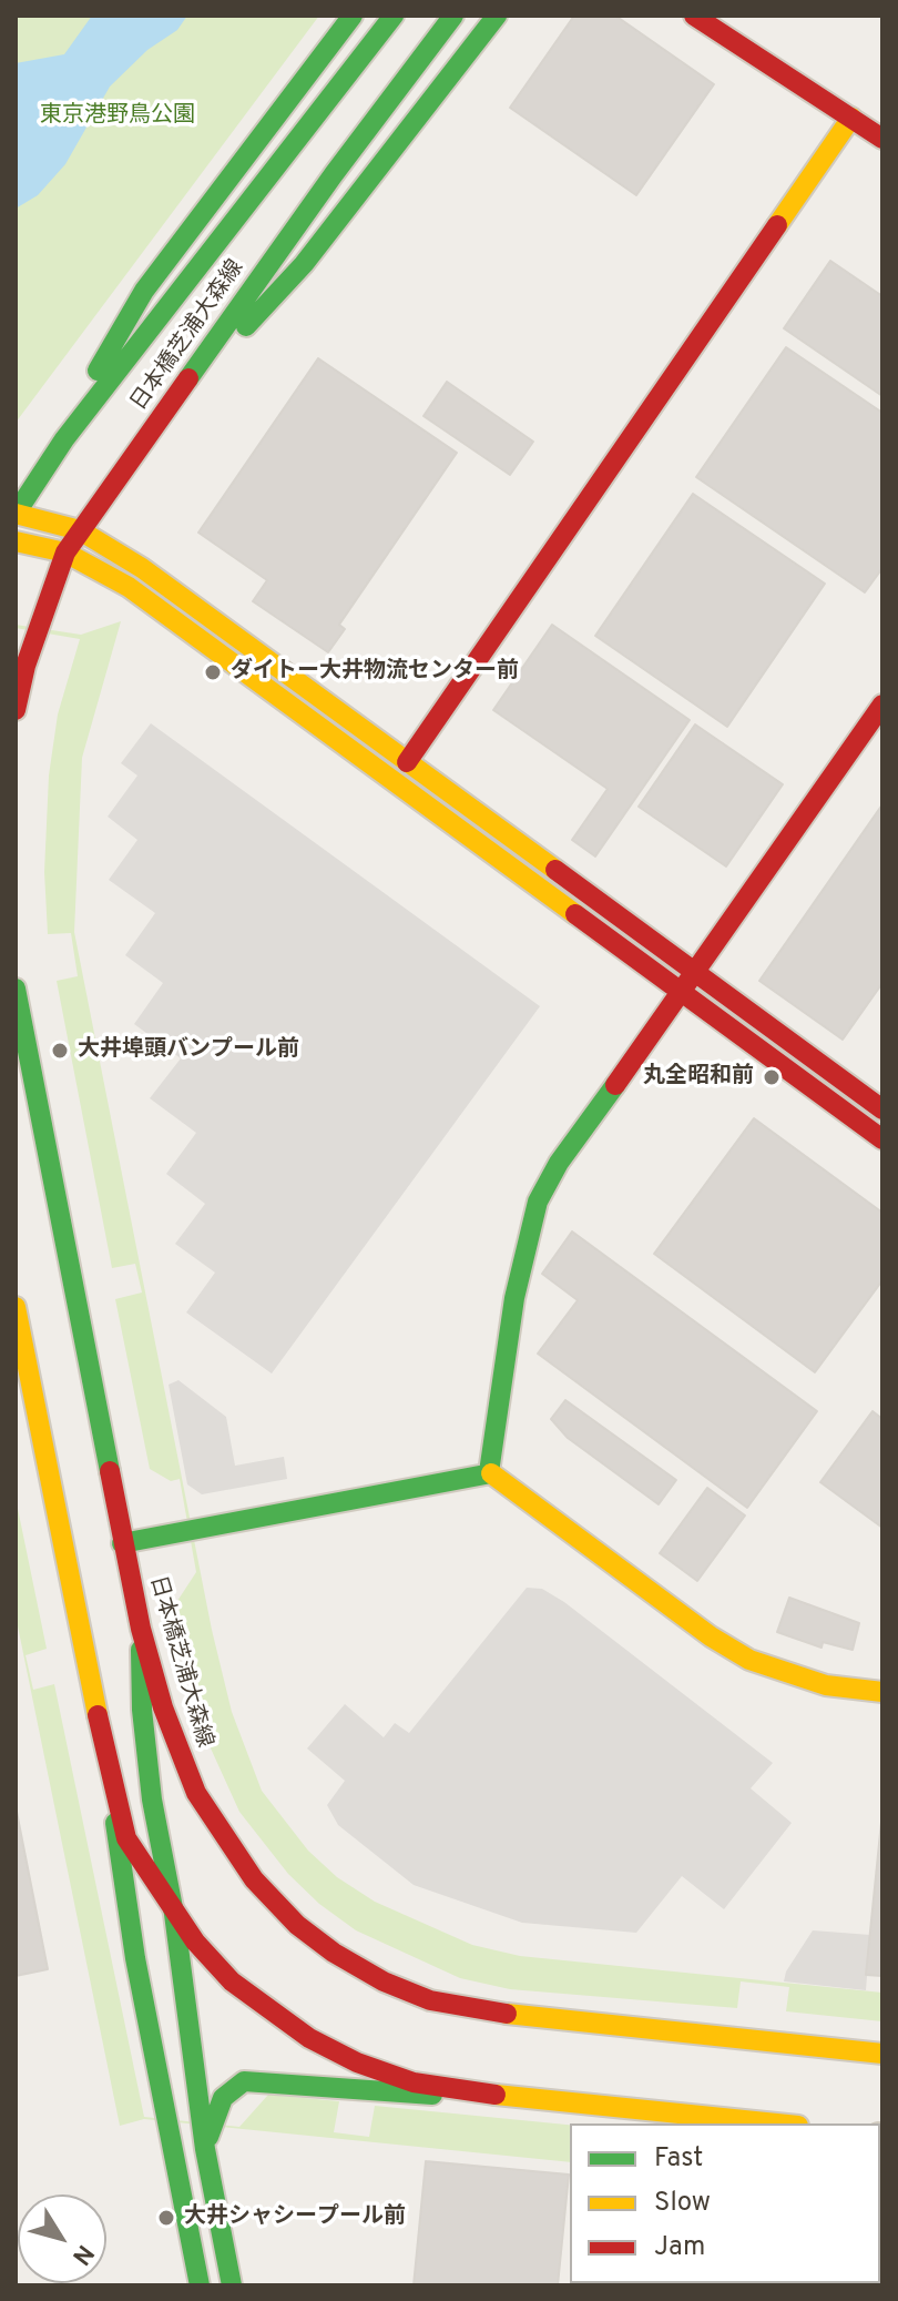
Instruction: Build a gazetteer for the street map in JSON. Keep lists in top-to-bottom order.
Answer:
{
  "streets": {
    "street": ["日本橋芝浦大森線"]
  },
  "parks": ["東京港野鳥公園"],
  "places": [
    "ダイトー大井物流センター前",
    "大井埠頭バンプール前",
    "丸全昭和前",
    "大井シャシープール前"
  ],
  "legend": ["Fast", "Slow", "Jam"],
  "north": "bottom right"
}
